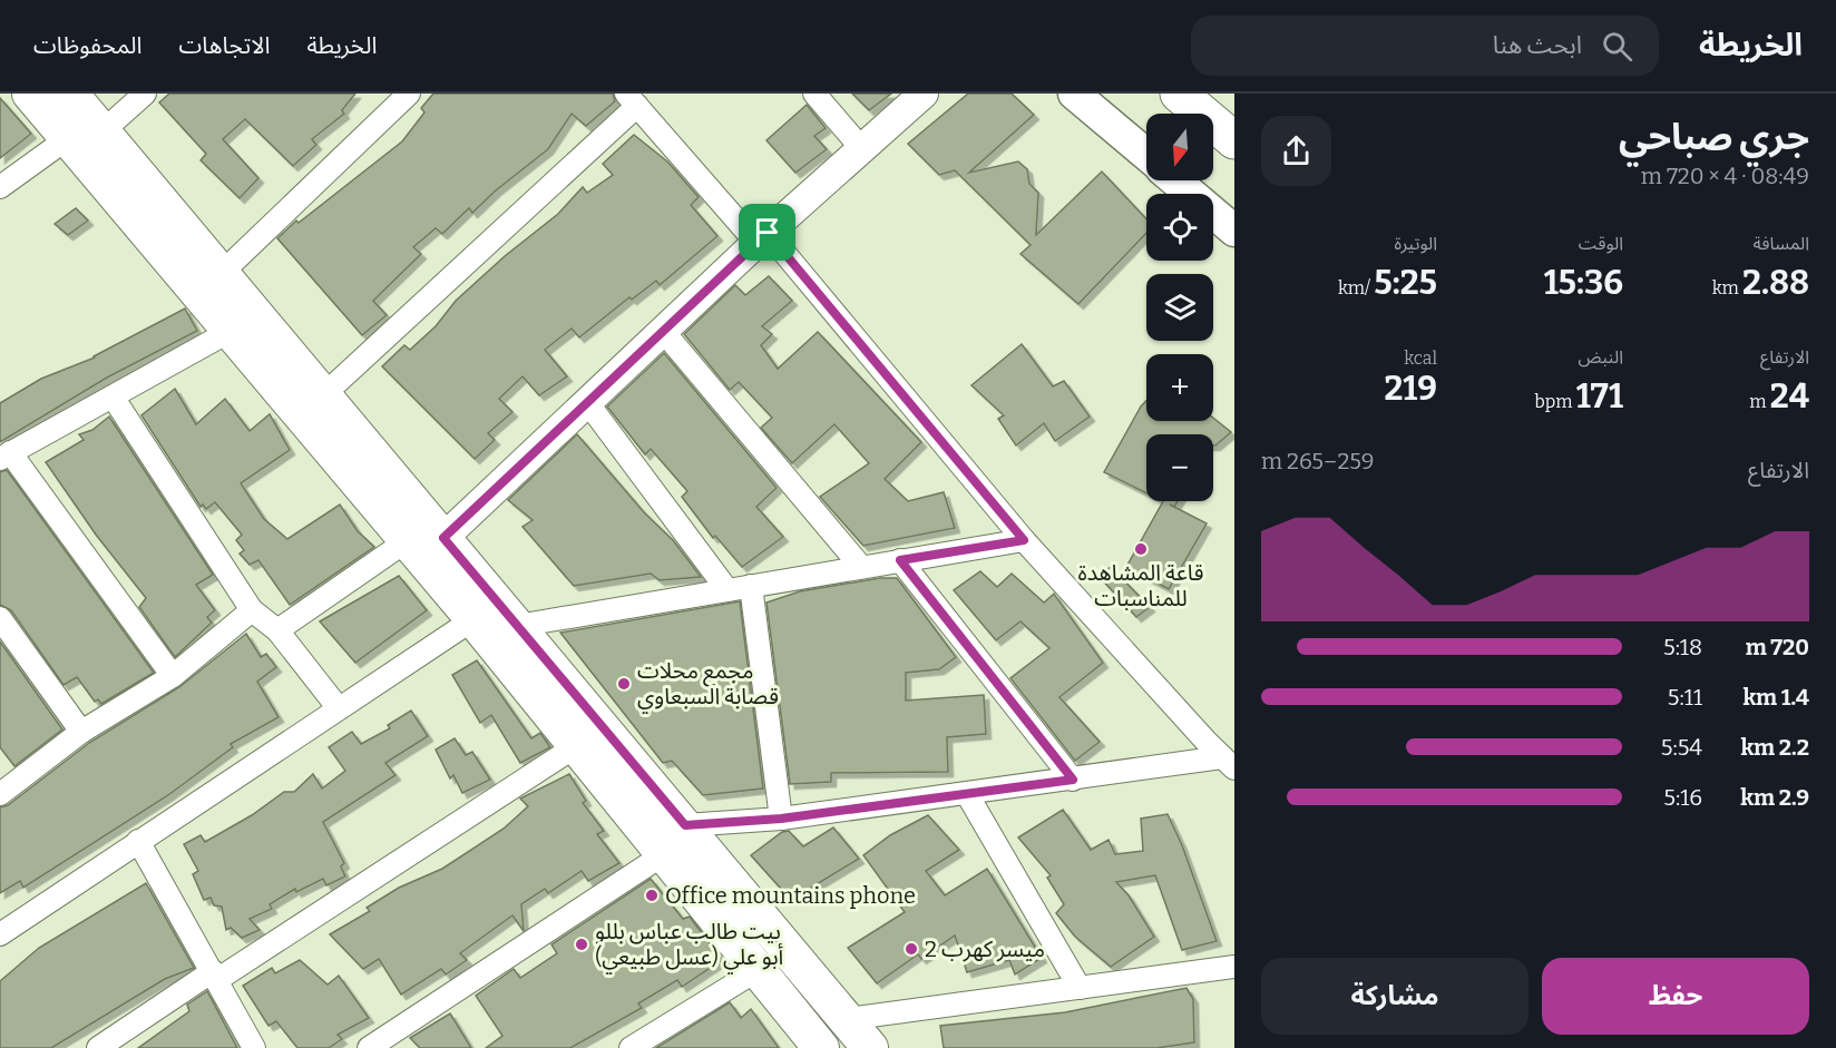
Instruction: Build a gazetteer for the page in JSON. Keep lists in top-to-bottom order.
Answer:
{
  "places": [
    "قاعة المشاهدة للمناسبات",
    "مجمع محلات قصابة السبعاوي",
    "Office mountains phone",
    "بيت طالب عباس بللو أبو علي (عسل طبيعي)",
    "ميسر كهرب 2"
  ],
  "north": "bottom",
  "page": {
    "header": "الخريطة",
    "search": "ابحث هنا",
    "nav": ["الخريطة", "الاتجاهات", "المحفوظات"],
    "heading": ["جري صباحي", "08:49 · 4 × 720 m"],
    "map_buttons": ["+", "−"],
    "stats": [
      ["المسافة", "2.88 km"],
      ["الوقت", "15:36"],
      ["الوتيرة", "5:25 /km"],
      ["الارتفاع", "24 m"],
      ["النبض", "171 bpm"],
      ["kcal", "219"]
    ],
    "chart": ["الارتفاع", "259–265 m"],
    "list": [
      {
        "name": "720 m",
        "note": "5:18"
      },
      {
        "name": "1.4 km",
        "note": "5:11"
      },
      {
        "name": "2.2 km",
        "note": "5:54"
      },
      {
        "name": "2.9 km",
        "note": "5:16"
      }
    ],
    "buttons": ["حفظ", "مشاركة"]
  }
}
